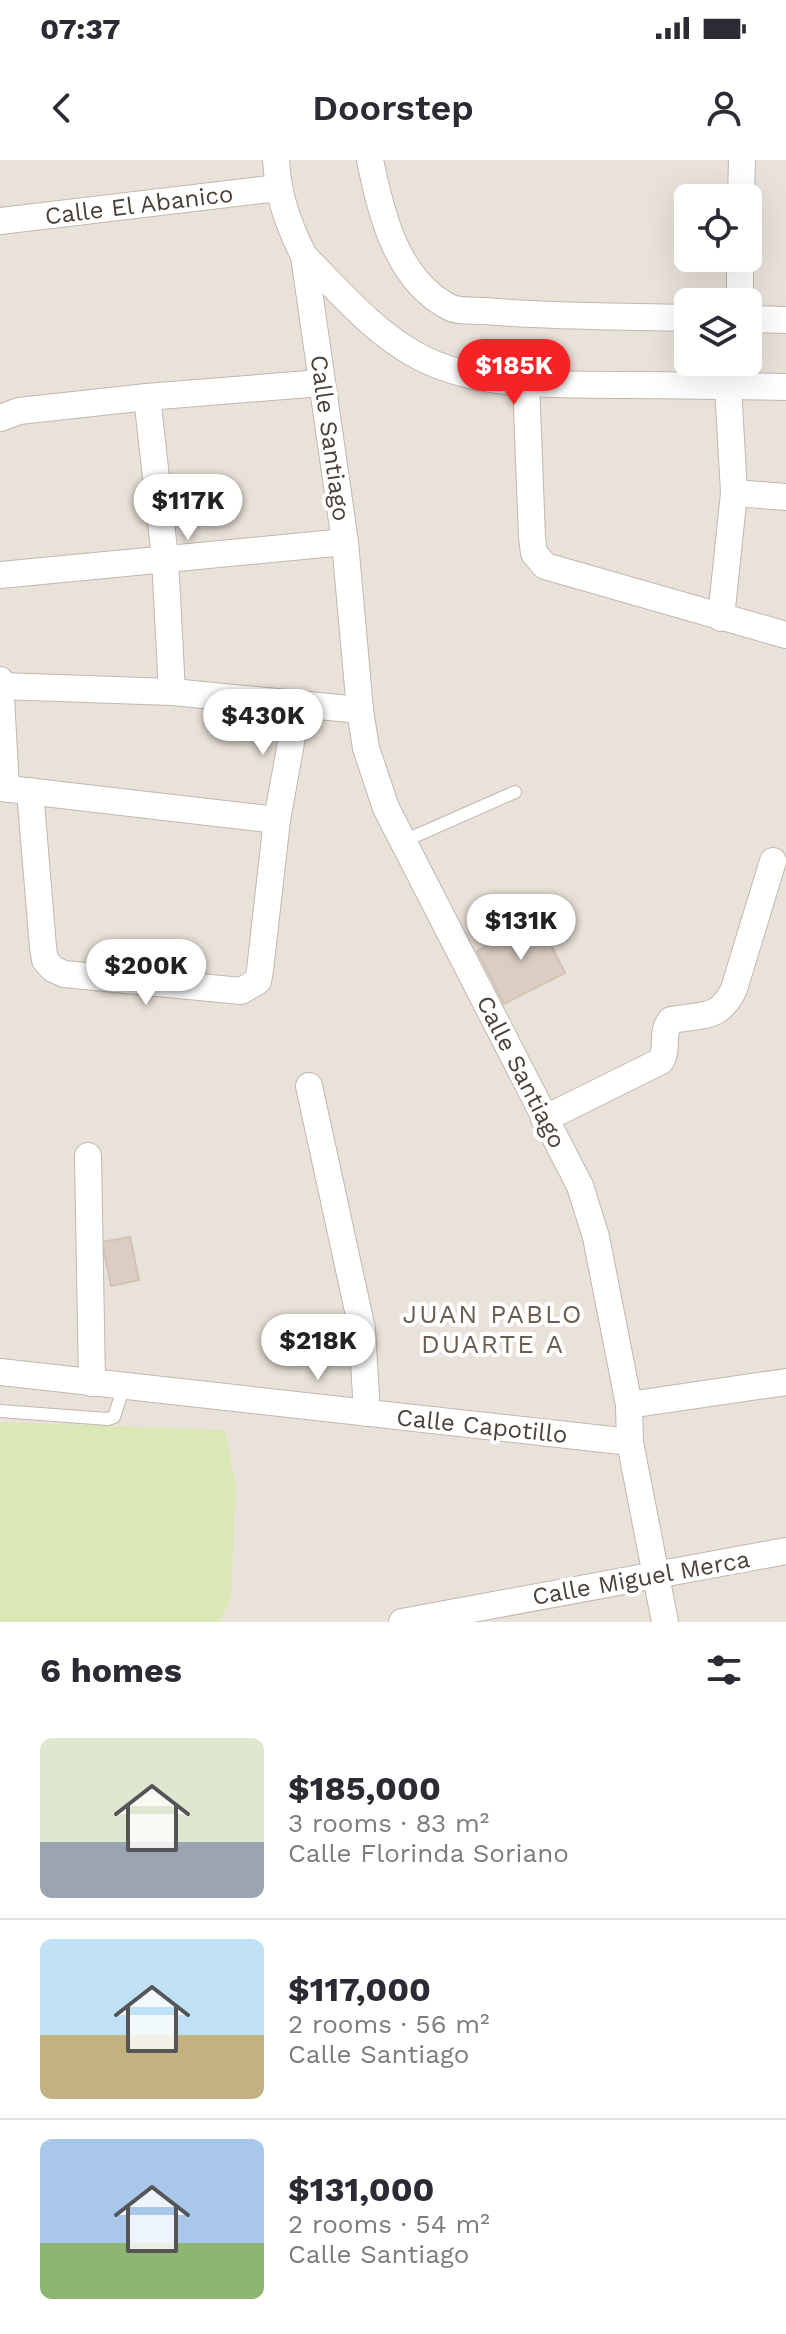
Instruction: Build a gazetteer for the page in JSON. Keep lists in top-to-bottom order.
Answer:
{
  "streets": {
    "street": [
      "Calle El Abanico",
      "Calle Santiago",
      "Calle Capotillo",
      "Calle Miguel Merca"
    ]
  },
  "crossings": [
    ["Calle El Abanico", "Calle Santiago"],
    ["Calle Santiago", "Calle Capotillo"],
    ["Calle Santiago", "Calle Miguel Merca"]
  ],
  "districts": ["JUAN PABLO DUARTE A"],
  "page": {
    "status": "07:37",
    "header": "Doorstep",
    "price": [
      "$185K",
      "$117K",
      "$430K",
      "$131K",
      "$200K",
      "$218K"
    ],
    "heading": "6 homes",
    "list": [
      {
        "name": "$185,000",
        "note": "3 rooms · 83 m² · Calle Florinda Soriano"
      },
      {
        "name": "$117,000",
        "note": "2 rooms · 56 m² · Calle Santiago"
      },
      {
        "name": "$131,000",
        "note": "2 rooms · 54 m² · Calle Santiago"
      }
    ]
  }
}
